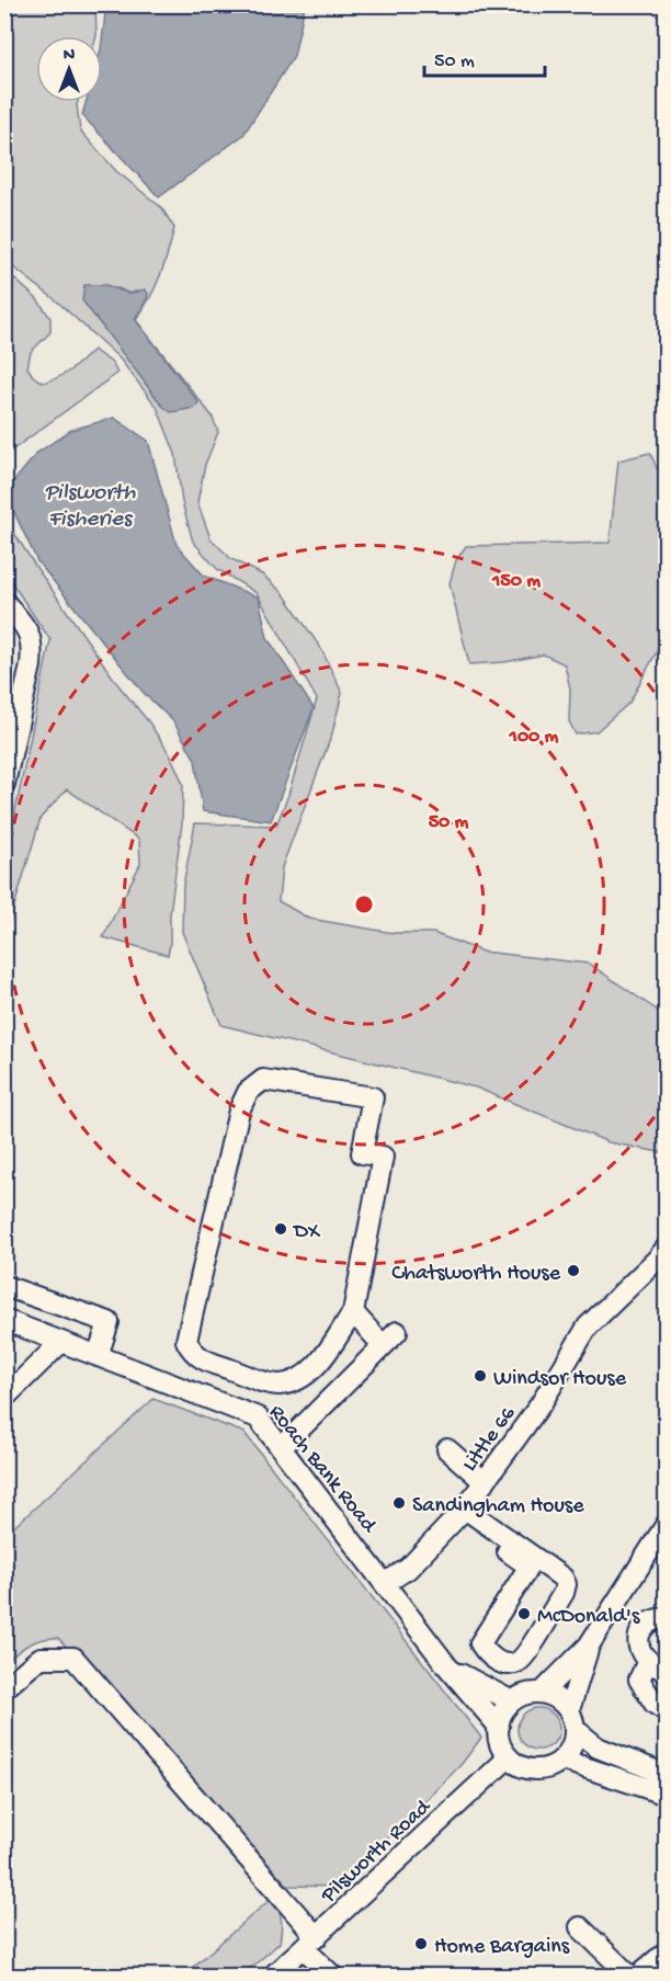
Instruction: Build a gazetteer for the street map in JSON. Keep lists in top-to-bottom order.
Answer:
{
  "streets": {
    "street": ["Little 66", "Roach Bank Road", "Pilsworth Road"]
  },
  "crossings": [
    ["Little 66", "Roach Bank Road"],
    ["Roach Bank Road", "Pilsworth Road"]
  ],
  "water": ["Pilsworth Fisheries"],
  "places": [
    "DX",
    "Chatsworth House",
    "Windsor House",
    "Sandingham House",
    "McDonald's",
    "Home Bargains"
  ],
  "scale_bar": "50 m",
  "north": "top",
  "rings": ["150 m", "100 m", "50 m"]
}
